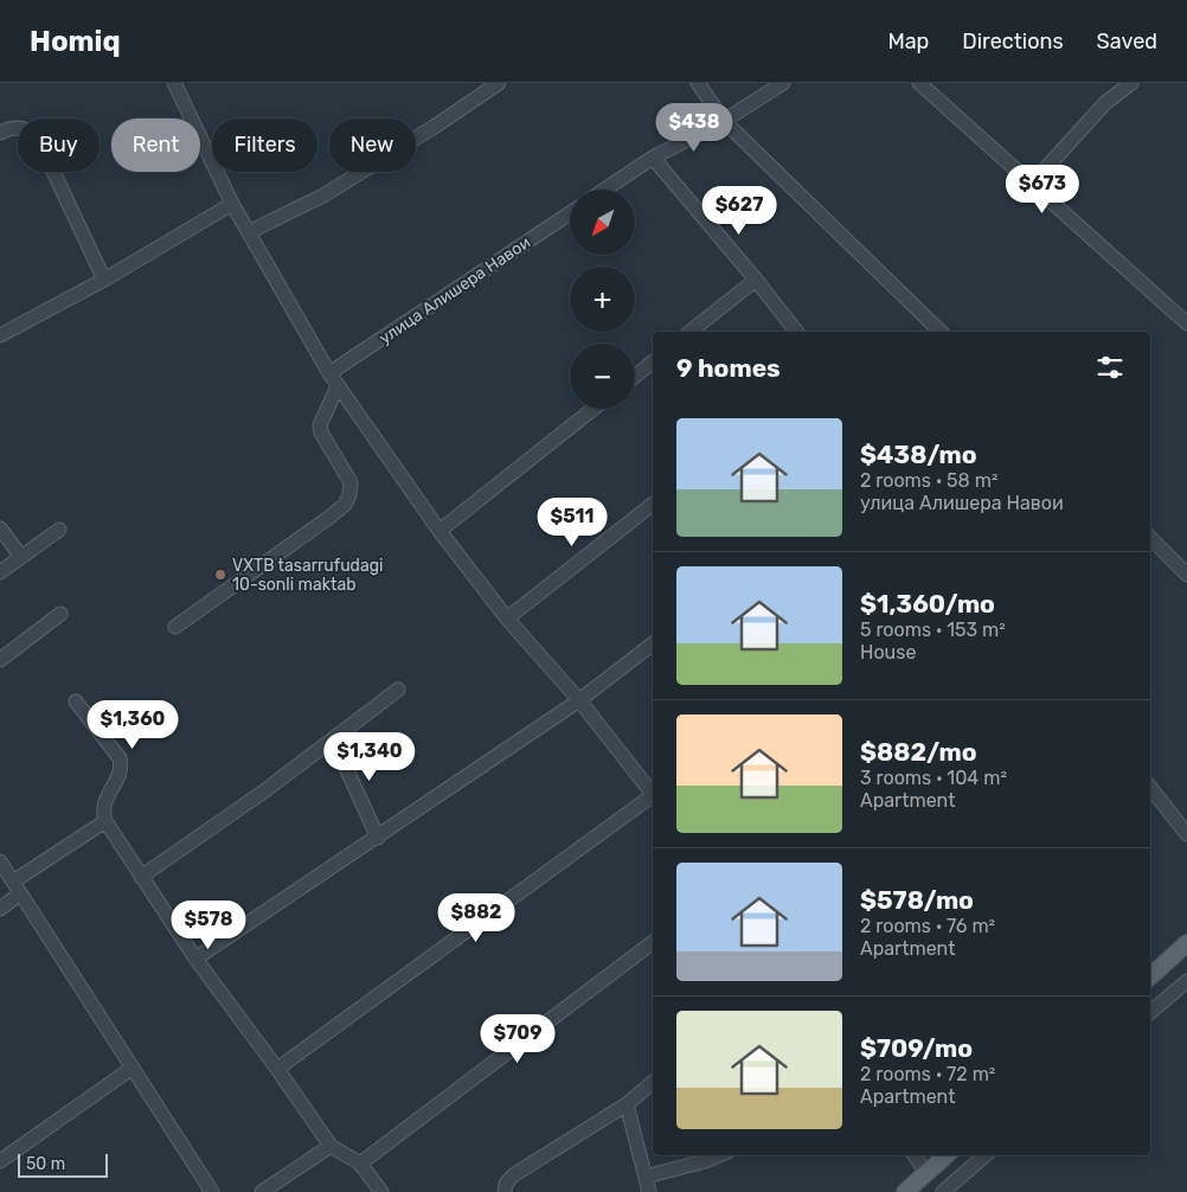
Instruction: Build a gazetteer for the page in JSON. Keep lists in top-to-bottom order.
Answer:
{
  "streets": {
    "street": ["улица Алишера Навои"]
  },
  "places": ["VXTB tasarrufudagi 10-sonli maktab"],
  "scale_bar": "50 m",
  "north": "bottom left",
  "page": {
    "header": "Homiq",
    "nav": ["Map", "Directions", "Saved"],
    "price": [
      "$438",
      "$673",
      "$627",
      "$511",
      "$1,360",
      "$1,340",
      "$882",
      "$578",
      "$709"
    ],
    "chip": [
      "Buy",
      "Rent",
      "Filters",
      "New"
    ],
    "map_buttons": ["+", "−"],
    "heading": "9 homes",
    "list": [
      {
        "name": "$438/mo",
        "note": "2 rooms · 58 m² · улица Алишера Навои"
      },
      {
        "name": "$1,360/mo",
        "note": "5 rooms · 153 m² · House"
      },
      {
        "name": "$882/mo",
        "note": "3 rooms · 104 m² · Apartment"
      },
      {
        "name": "$578/mo",
        "note": "2 rooms · 76 m² · Apartment"
      },
      {
        "name": "$709/mo",
        "note": "2 rooms · 72 m² · Apartment"
      }
    ],
    "scale": "50 m"
  }
}
